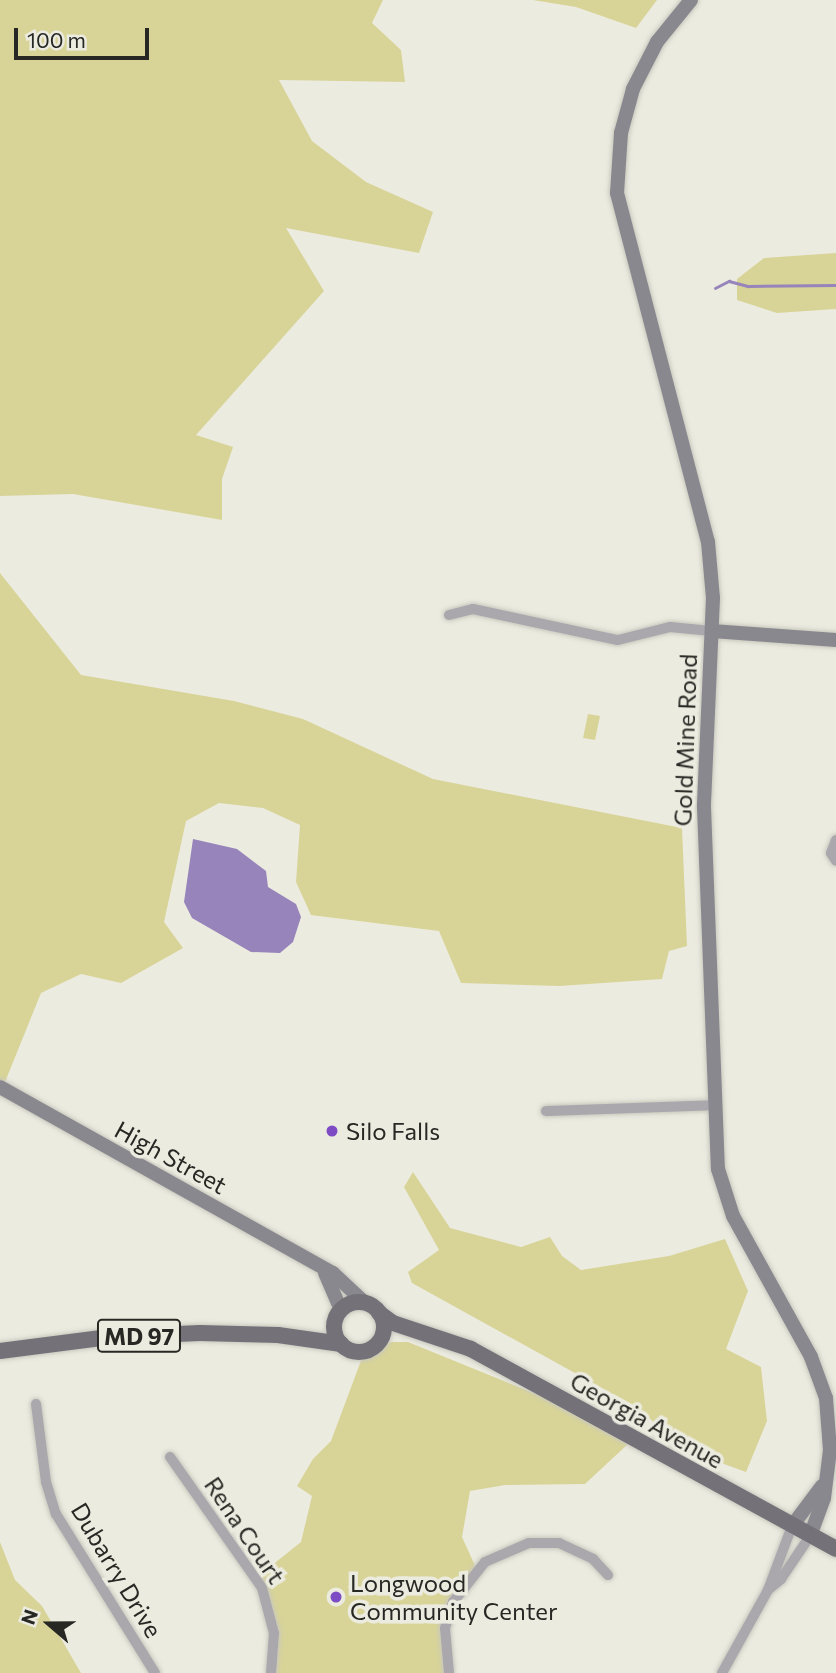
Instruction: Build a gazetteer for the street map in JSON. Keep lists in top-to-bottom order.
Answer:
{
  "streets": {
    "main road": ["MD 97", "Georgia Avenue"],
    "street": [
      "Gold Mine Road",
      "High Street",
      "Rena Court",
      "Dubarry Drive"
    ]
  },
  "crossings": [
    ["Gold Mine Road", "Georgia Avenue"],
    ["High Street", "MD 97"],
    ["High Street", "Georgia Avenue"],
    ["MD 97", "Georgia Avenue"]
  ],
  "places": ["Silo Falls", "Longwood Community Center"],
  "scale_bar": "100 m",
  "north": "left"
}
